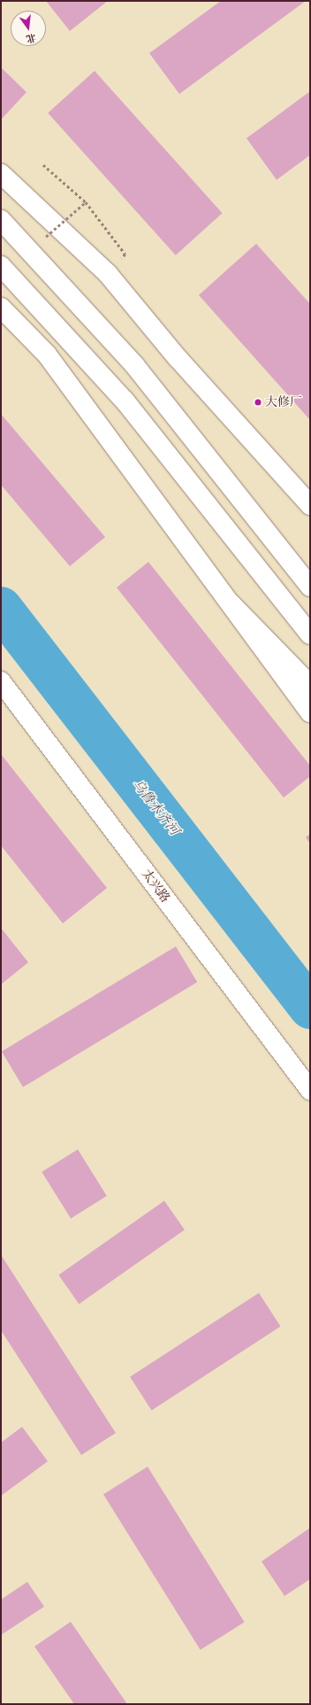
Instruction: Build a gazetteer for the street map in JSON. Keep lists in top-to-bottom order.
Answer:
{
  "streets": {
    "main road": ["太兴路"]
  },
  "water": ["乌鲁木齐河"],
  "places": ["大修厂"],
  "north": "bottom"
}
